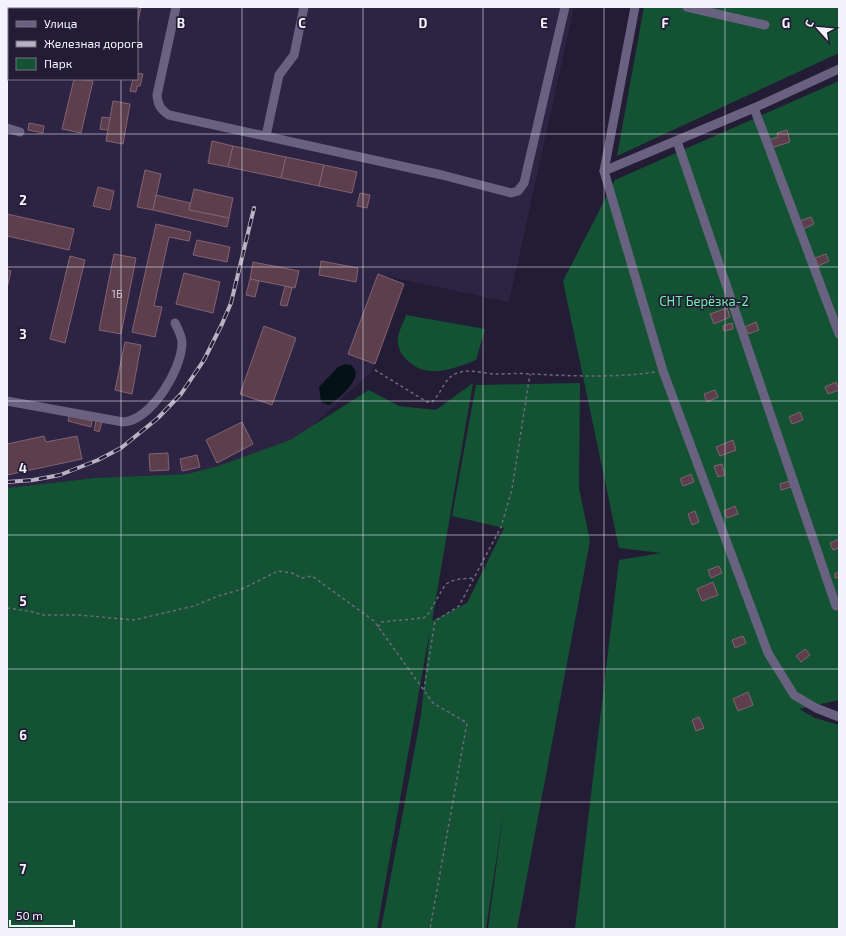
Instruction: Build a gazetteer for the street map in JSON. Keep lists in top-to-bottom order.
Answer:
{
  "parks": ["СНТ Берёзка-2"],
  "house_numbers": ["1Б"],
  "legend": ["Улица", "Железная дорога", "Парк"],
  "scale_bar": "50 m",
  "north": "top left",
  "grid": {
    "columns": [
      "B",
      "C",
      "D",
      "E",
      "F",
      "G"
    ],
    "rows": [
      "2",
      "3",
      "4",
      "5",
      "6",
      "7"
    ]
  }
}
